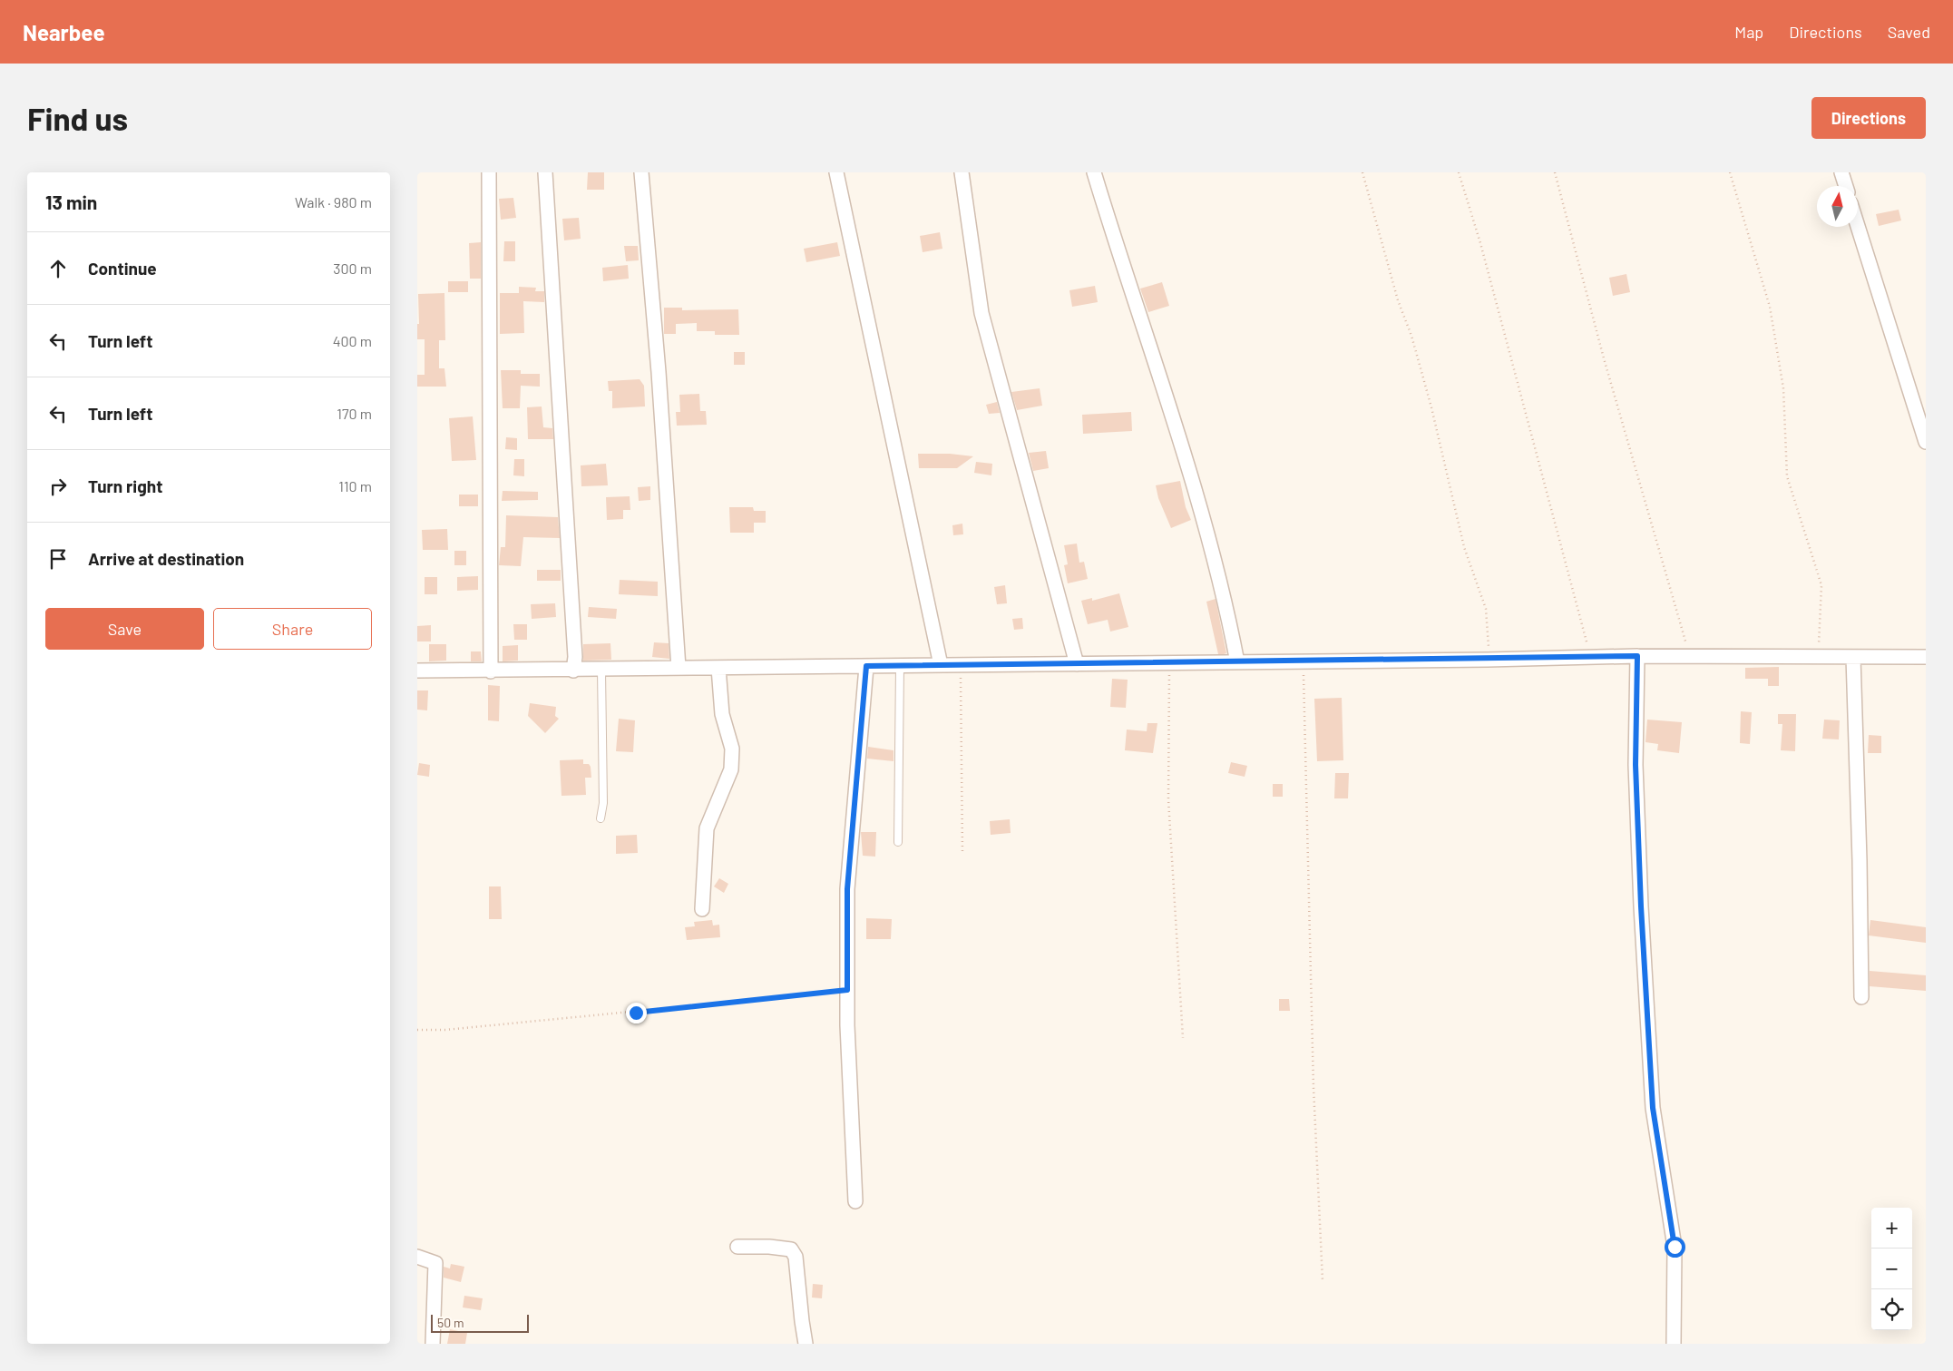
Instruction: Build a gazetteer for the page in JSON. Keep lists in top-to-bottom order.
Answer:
{
  "scale_bar": "50 m",
  "north": "top",
  "page": {
    "header": "Nearbee",
    "nav": ["Map", "Directions", "Saved"],
    "buttons": [
      "Directions",
      ["Save", "Share"]
    ],
    "title": "Find us",
    "heading": ["13 min", "Walk · 980 m"],
    "list": [
      ["Continue", "300 m"],
      ["Turn left", "400 m"],
      ["Turn left", "170 m"],
      ["Turn right", "110 m"],
      "Arrive at destination"
    ],
    "map_buttons": ["+", "−"],
    "scale": "50 m"
  }
}
